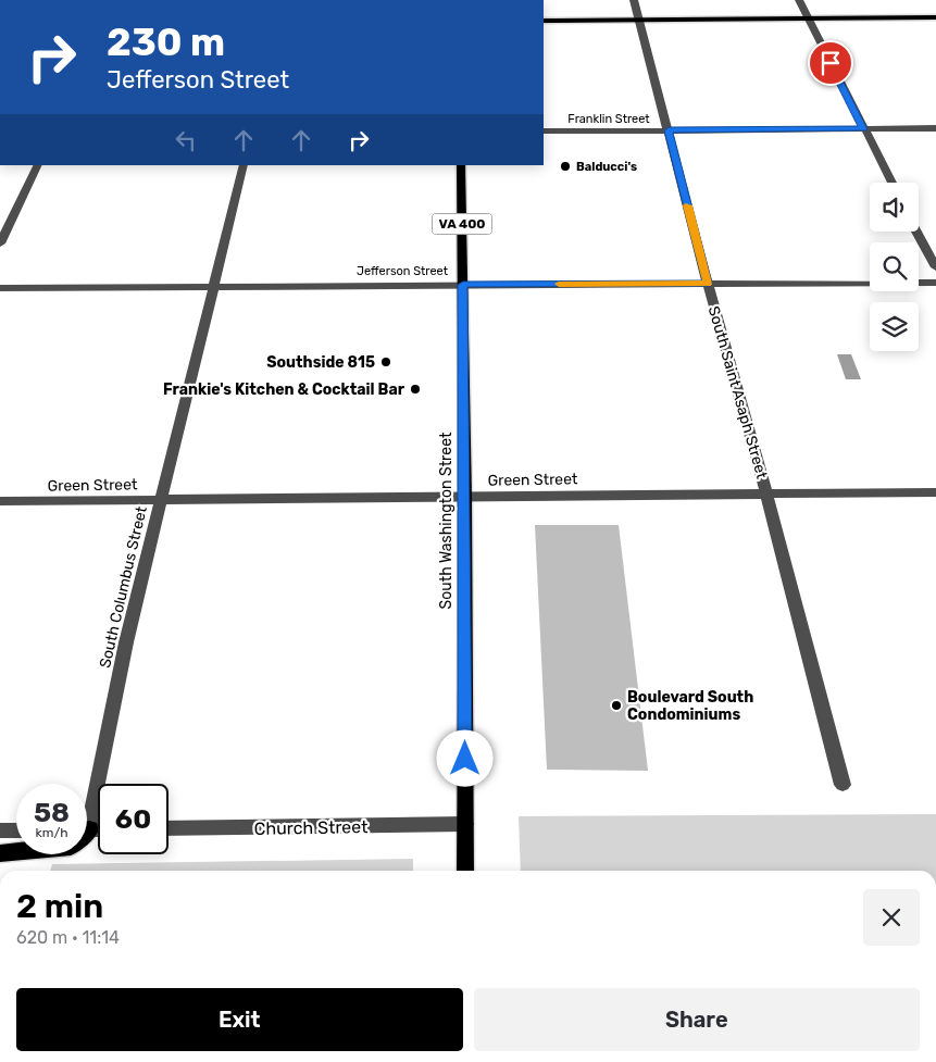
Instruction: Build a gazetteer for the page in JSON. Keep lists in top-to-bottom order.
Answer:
{
  "streets": {
    "main road": ["VA 400", "South Washington Street"],
    "street": [
      "Franklin Street",
      "Jefferson Street",
      "South Saint Asaph Street",
      "Green Street",
      "South Columbus Street",
      "Church Street"
    ]
  },
  "crossings": [
    ["Franklin Street", "South Saint Asaph Street"],
    ["Jefferson Street", "South Saint Asaph Street"],
    ["Jefferson Street", "South Washington Street"],
    ["Jefferson Street", "South Columbus Street"],
    ["South Saint Asaph Street", "Green Street"],
    ["Green Street", "South Washington Street"],
    ["Green Street", "South Columbus Street"],
    ["South Washington Street", "Church Street"]
  ],
  "places": [
    "Balducci's",
    "Southside 815",
    "Frankie's Kitchen & Cocktail Bar",
    "Boulevard South Condominiums"
  ],
  "page": {
    "turn": ["230 m", "Jefferson Street"],
    "speed": "58 km/h",
    "limit": "60",
    "heading": ["2 min", "620 m · 11:14"],
    "buttons": ["Exit", "Share"]
  }
}
